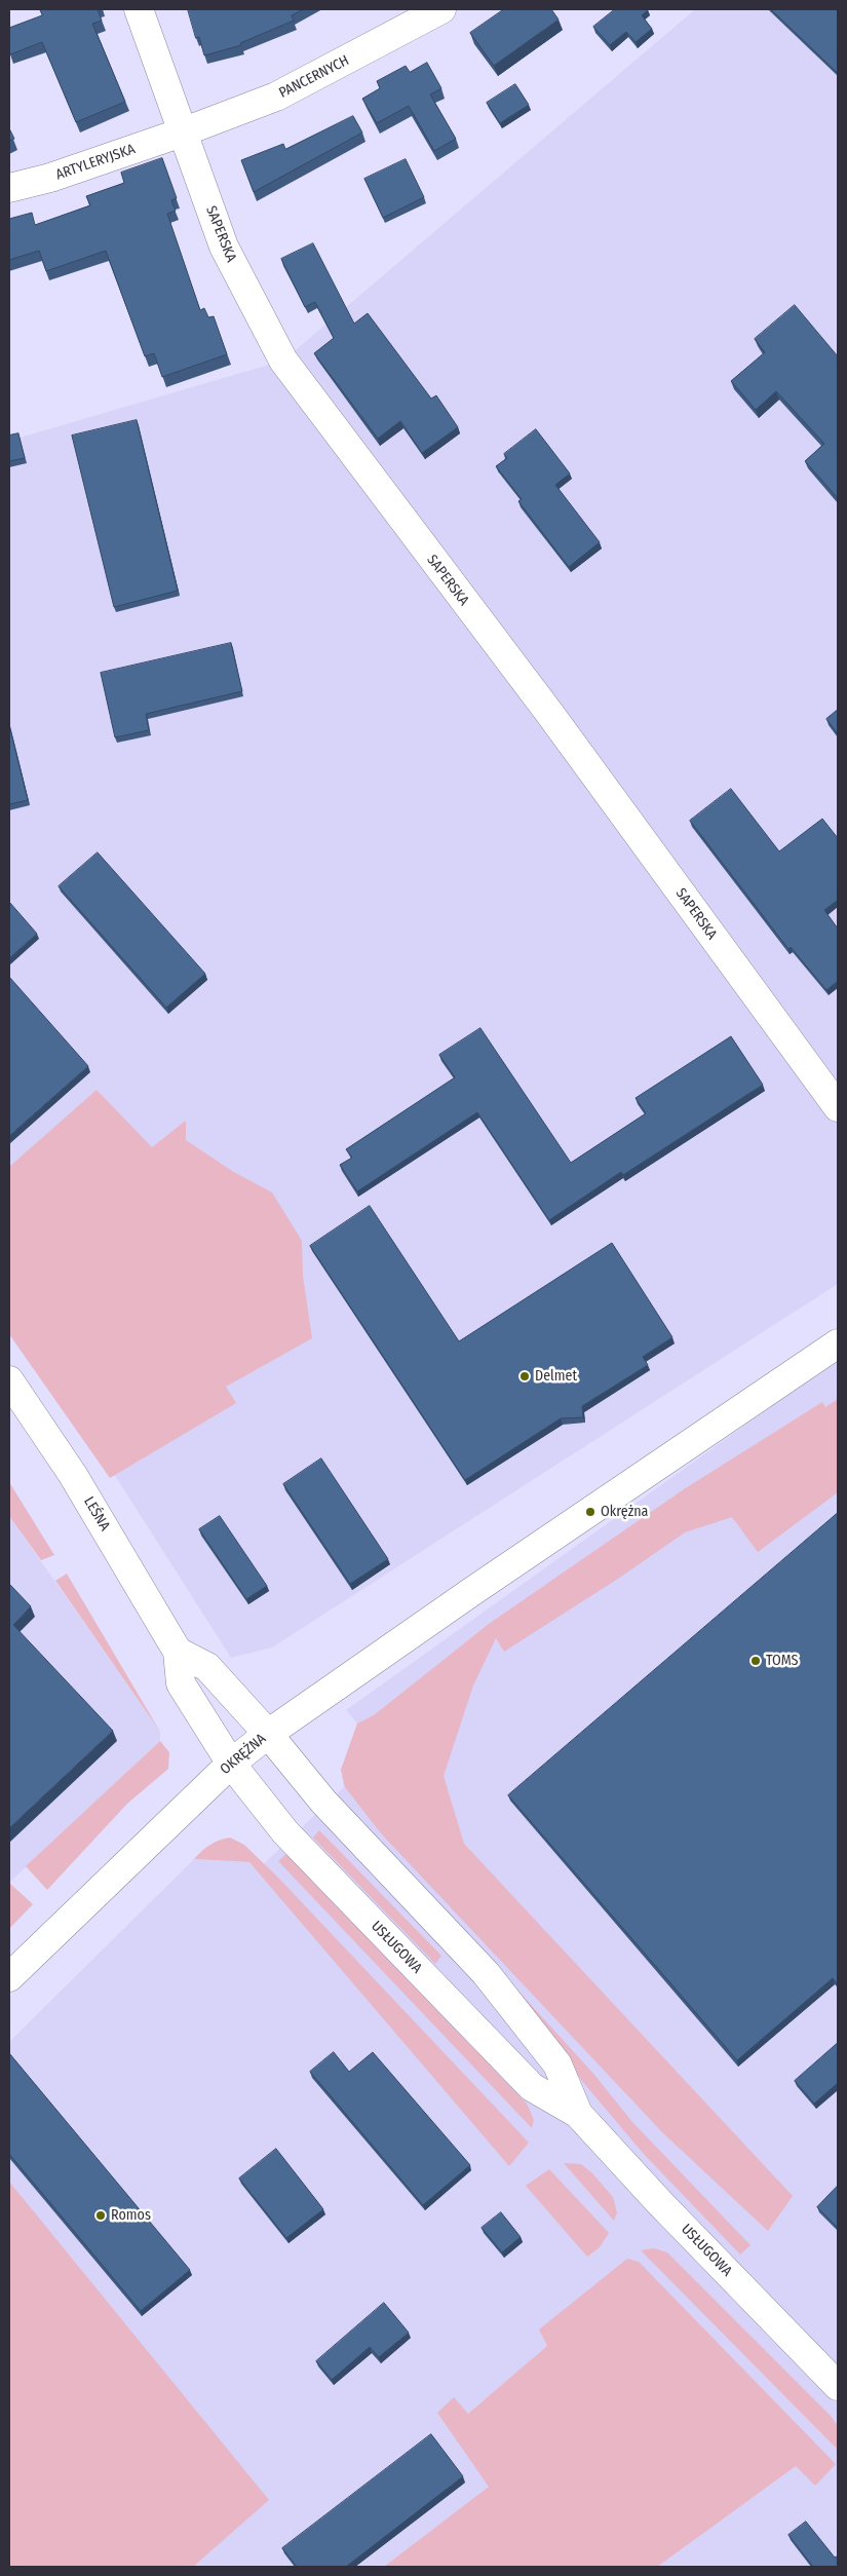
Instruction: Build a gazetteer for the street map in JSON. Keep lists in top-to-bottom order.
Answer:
{
  "streets": {
    "street": [
      "PANCERNYCH",
      "ARTYLERYJSKA",
      "SAPERSKA",
      "LEŚNA",
      "OKRĘŻNA",
      "USŁUGOWA"
    ]
  },
  "crossings": [
    ["PANCERNYCH", "ARTYLERYJSKA"],
    ["PANCERNYCH", "SAPERSKA"],
    ["ARTYLERYJSKA", "SAPERSKA"],
    ["LEŚNA", "OKRĘŻNA"],
    ["LEŚNA", "USŁUGOWA"],
    ["OKRĘŻNA", "USŁUGOWA"]
  ],
  "places": [
    "Delmet",
    "Okrężna",
    "TOMS",
    "Romos"
  ]
}
